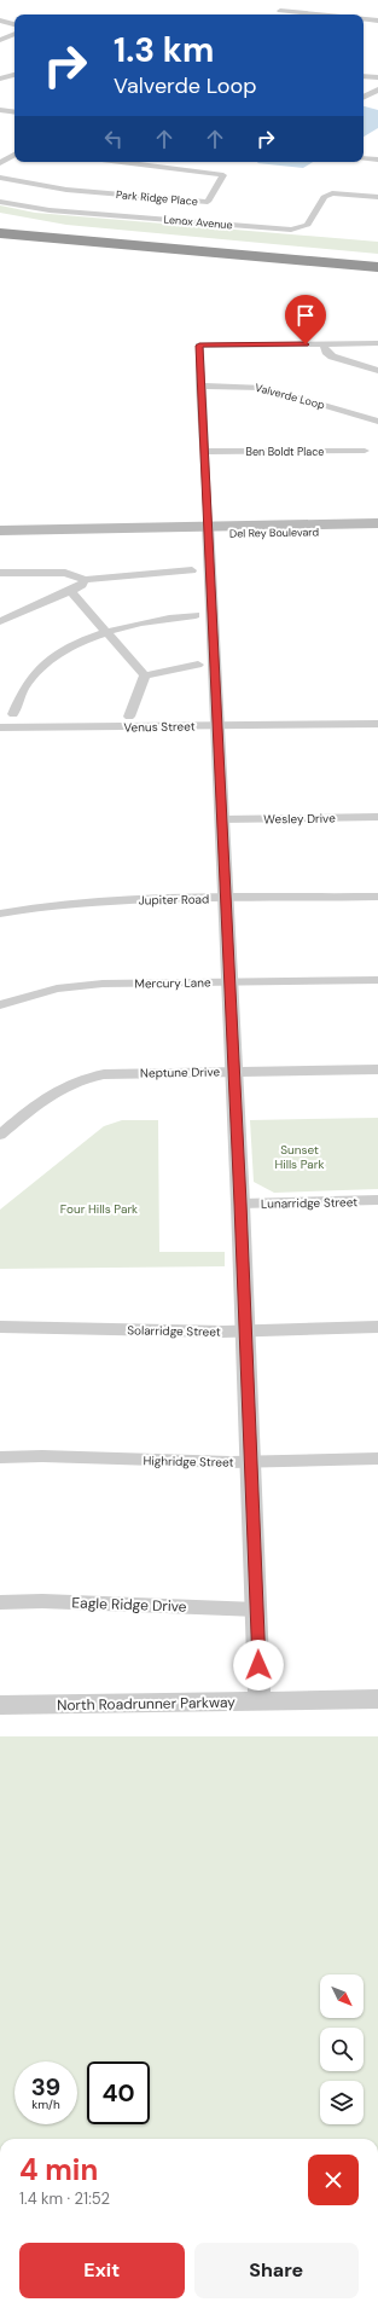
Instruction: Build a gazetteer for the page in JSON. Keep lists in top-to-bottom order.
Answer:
{
  "streets": {
    "main road": ["Del Rey Boulevard"],
    "street": [
      "Park Ridge Place",
      "Lenox Avenue",
      "Valverde Loop",
      "Ben Boldt Place",
      "Venus Street",
      "Wesley Drive",
      "Jupiter Road",
      "Mercury Lane",
      "Neptune Drive",
      "Lunarridge Street",
      "Solarridge Street",
      "Highridge Street",
      "Eagle Ridge Drive",
      "North Roadrunner Parkway"
    ]
  },
  "parks": ["Sunset Hills Park", "Four Hills Park"],
  "north": "bottom right",
  "page": {
    "turn": ["1.3 km", "Valverde Loop"],
    "speed": "39 km/h",
    "limit": "40",
    "heading": ["4 min", "1.4 km · 21:52"],
    "buttons": ["Exit", "Share"]
  }
}
